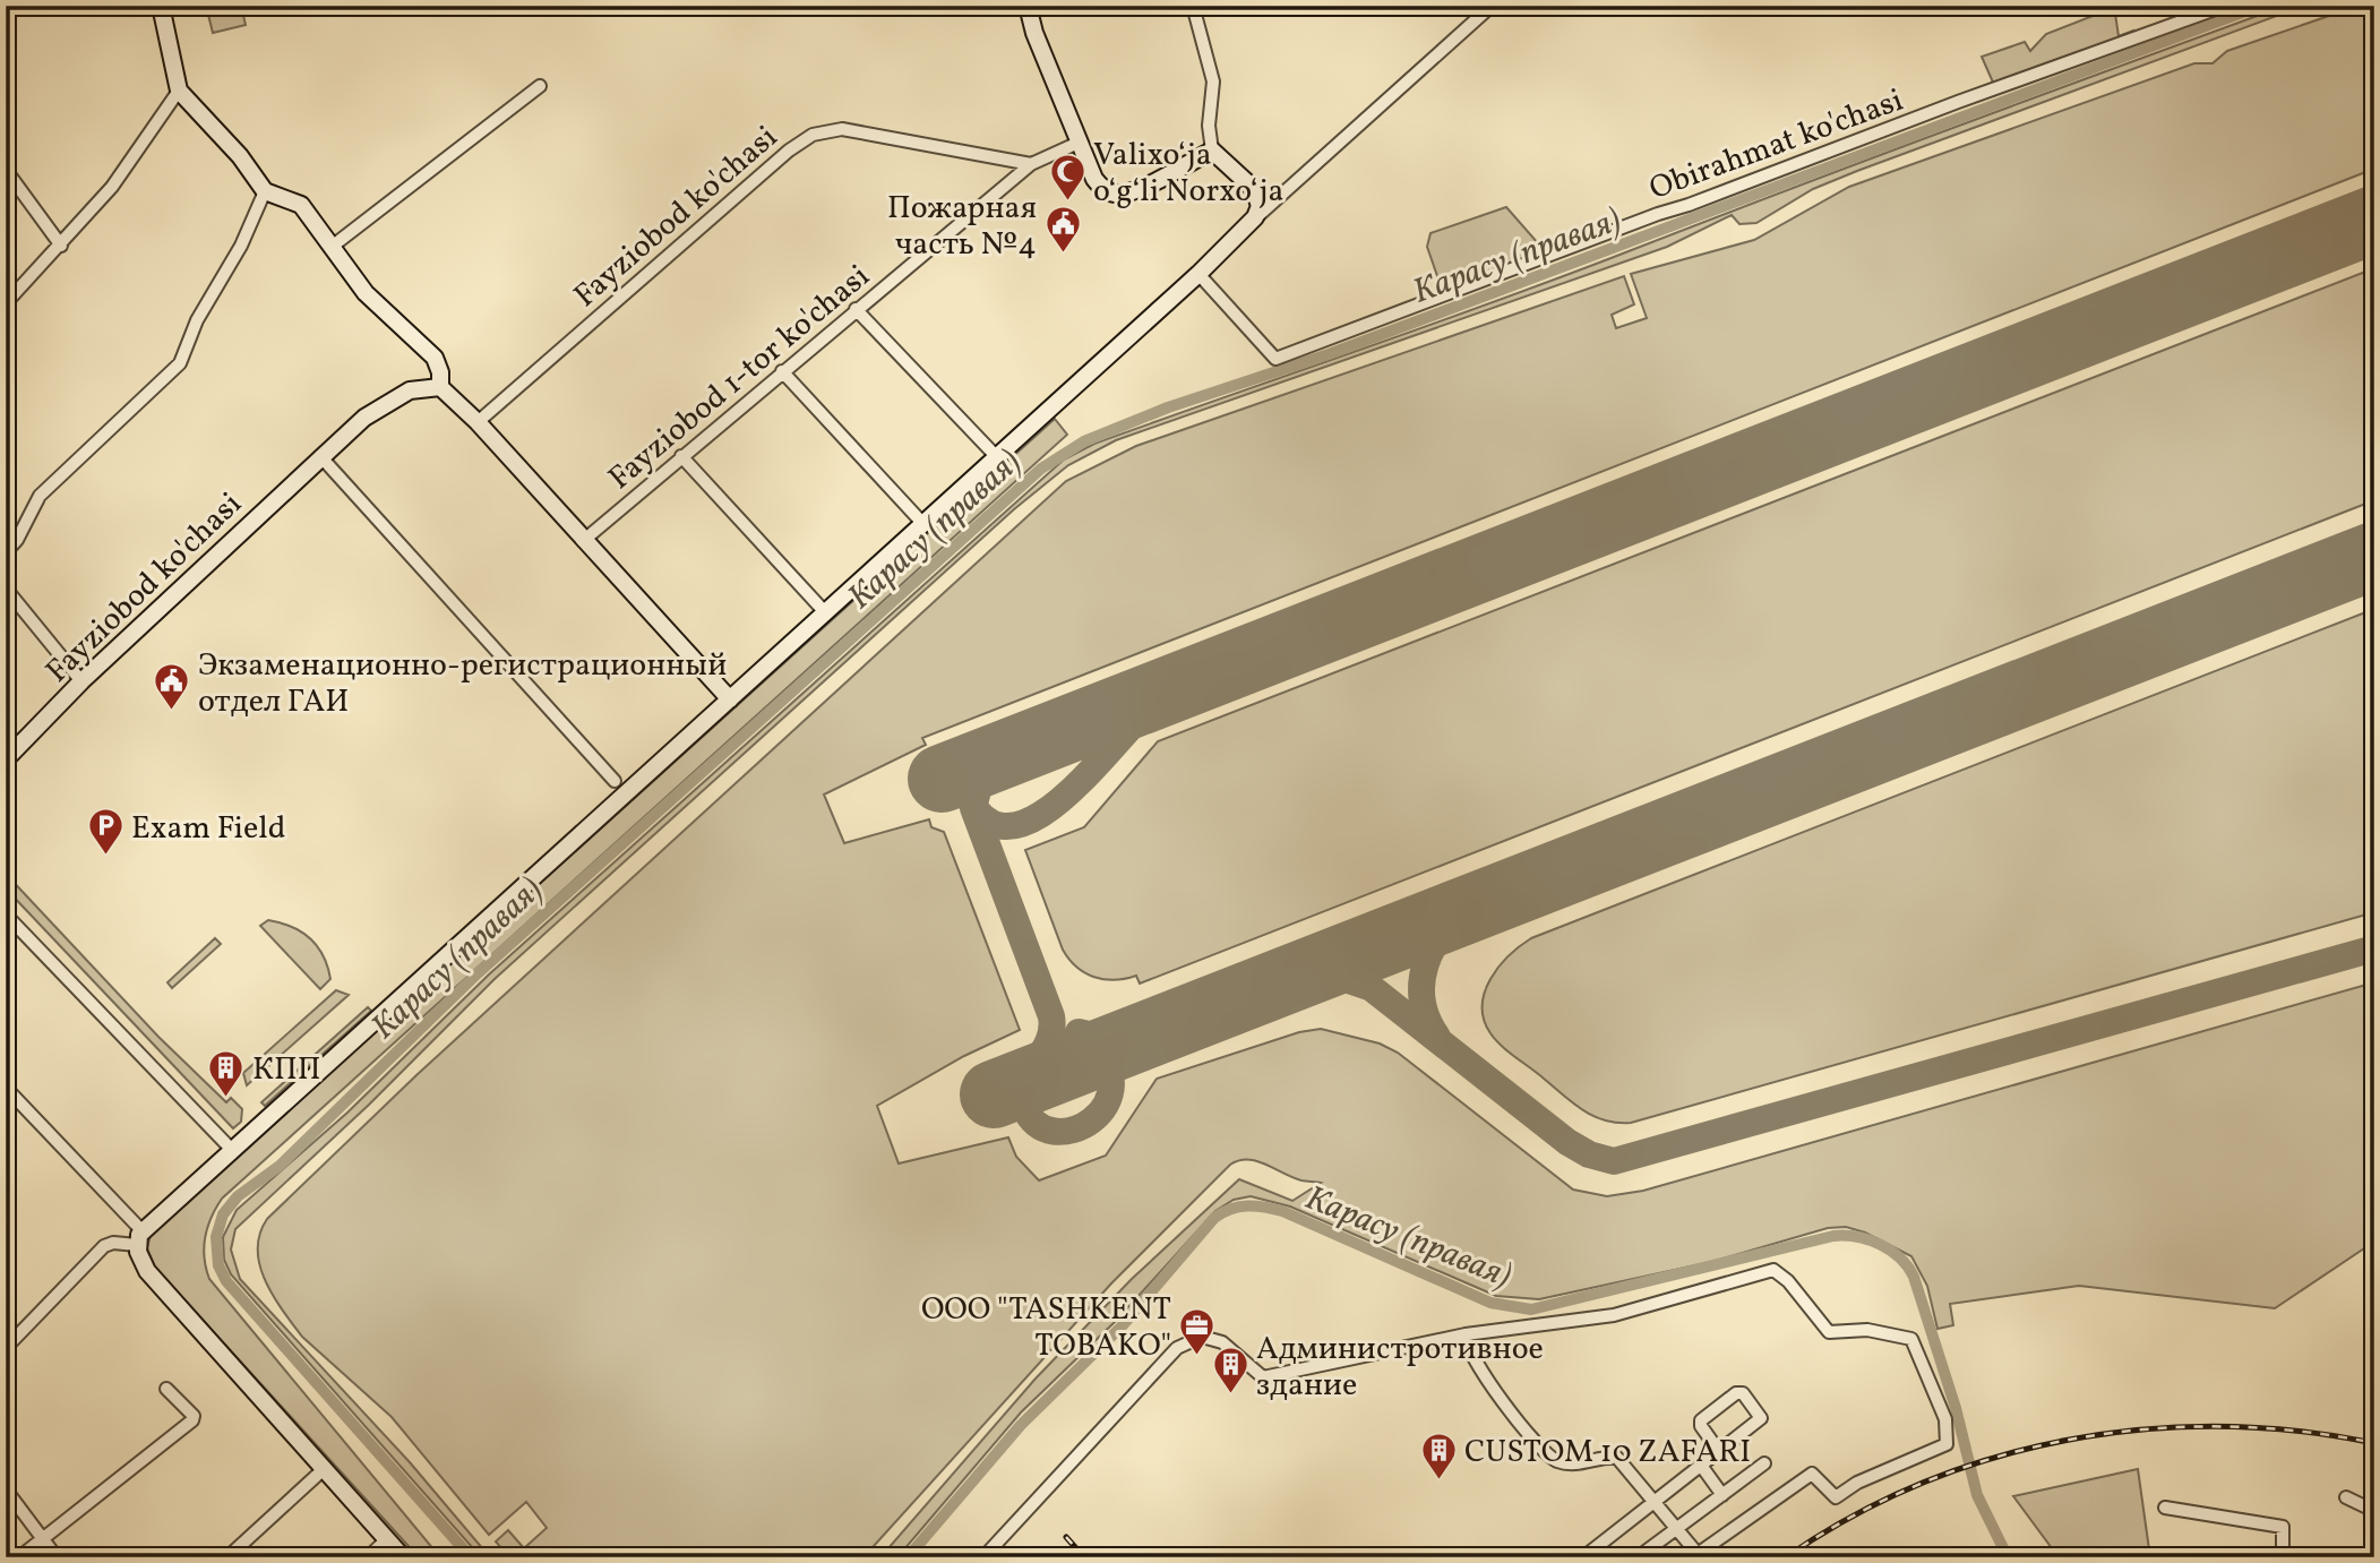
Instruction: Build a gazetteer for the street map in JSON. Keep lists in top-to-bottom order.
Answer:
{
  "streets": {
    "street": ["Obirahmat ko'chasi", "Fayziobod ko'chasi", "Fayziobod 1-tor ko'chasi"]
  },
  "crossings": [
    ["Fayziobod ko'chasi", "Fayziobod 1-tor ko'chasi"]
  ],
  "water": ["Карасу (правая)"],
  "places": {
    "mosque": ["Valixoʻja oʻgʻli Norxoʻja"],
    "public building": ["Пожарная часть №4", "Экзаменационно-регистрационный отдел ГАИ"],
    "parking": ["Exam Field"],
    "building": ["КПП", "Администротивное здание", "CUSTOM 10 ZAFARI"],
    "office": ["OOO \"TASHKENT TOBAKO\""]
  }
}
